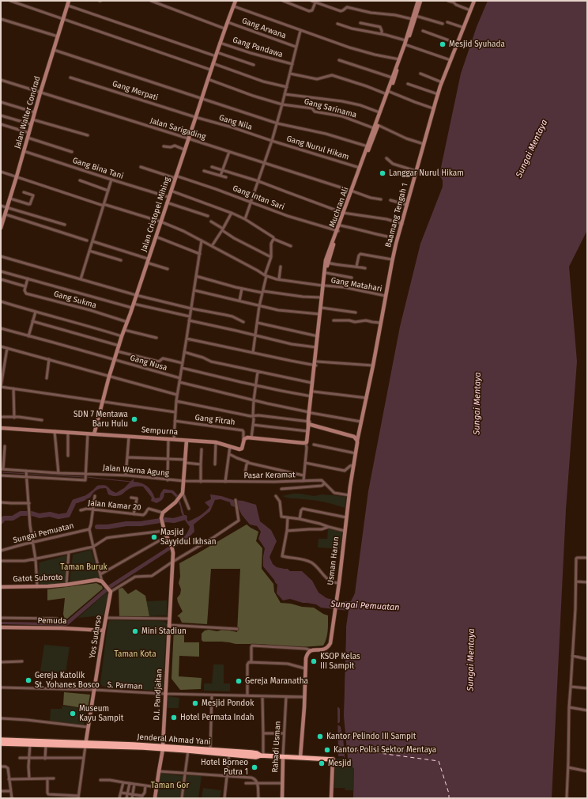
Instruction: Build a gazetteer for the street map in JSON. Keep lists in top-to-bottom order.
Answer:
{
  "streets": {
    "highway": ["Jenderal Ahmad Yani"],
    "street": [
      "Gang Arwana",
      "Gang Pandawa",
      "Gang Merpati",
      "Gang Sarinama",
      "Jalan Walter Condrad",
      "Gang Nila",
      "Jalan Sarigading",
      "Gang Nurul Hikam",
      "Gang Bina Tani",
      "Gang Intan Sari",
      "Muchran Ali",
      "Jalan Cristopel Mihing",
      "Baamang Tengah 1",
      "Gang Matahari",
      "Gang Sukma",
      "Gang Nusa",
      "Gang Fitrah",
      "Sempurna",
      "Jalan Warna Agung",
      "Pasar Keramat",
      "Jalan Kamar 20",
      "Sungai Pemuatan",
      "Usman Harun",
      "Gatot Subroto",
      "Pemuda",
      "Yos Sudarso",
      "S. Parman",
      "D.I. Pandjaitan",
      "Rahadi Usman"
    ]
  },
  "crossings": [
    ["Gang Arwana", "Jalan Cristopel Mihing"],
    ["Gang Pandawa", "Jalan Cristopel Mihing"],
    ["Gang Merpati", "Gang Nila"],
    ["Gang Merpati", "Jalan Cristopel Mihing"],
    ["Gang Sarinama", "Muchran Ali"],
    ["Gang Sarinama", "Jalan Cristopel Mihing"],
    ["Jalan Walter Condrad", "Jalan Sarigading"],
    ["Jalan Walter Condrad", "Gang Bina Tani"],
    ["Jalan Walter Condrad", "Gang Matahari"],
    ["Gang Nila", "Gang Nurul Hikam"],
    ["Gang Nila", "Jalan Cristopel Mihing"],
    ["Jalan Sarigading", "Muchran Ali"],
    ["Jalan Sarigading", "Jalan Cristopel Mihing"],
    ["Gang Nurul Hikam", "Muchran Ali"],
    ["Gang Bina Tani", "Jalan Cristopel Mihing"],
    ["Gang Intan Sari", "Muchran Ali"],
    ["Gang Intan Sari", "Jalan Cristopel Mihing"],
    ["Muchran Ali", "Gang Matahari"],
    ["Muchran Ali", "Sempurna"],
    ["Jalan Cristopel Mihing", "Gang Matahari"],
    ["Jalan Cristopel Mihing", "Gang Sukma"],
    ["Jalan Cristopel Mihing", "Gang Nusa"],
    ["Jalan Cristopel Mihing", "Sempurna"],
    ["Baamang Tengah 1", "Gang Matahari"],
    ["Baamang Tengah 1", "Usman Harun"],
    ["Gang Fitrah", "Sempurna"],
    ["Jalan Warna Agung", "Pasar Keramat"],
    ["Pemuda", "Yos Sudarso"],
    ["Yos Sudarso", "S. Parman"],
    ["Yos Sudarso", "Jenderal Ahmad Yani"],
    ["S. Parman", "D.I. Pandjaitan"],
    ["S. Parman", "Rahadi Usman"],
    ["D.I. Pandjaitan", "Jenderal Ahmad Yani"],
    ["Jenderal Ahmad Yani", "Rahadi Usman"]
  ],
  "water": ["Sungai Mentaya", "Sungai Pemuatan"],
  "parks": ["Taman Buruk", "Taman Kota", "Taman Gor"],
  "places": [
    "Mesjid Syuhada",
    "Langgar Nurul Hikam",
    "SDN 7 Mentawa Baru Hulu",
    "Masjid Sayyidul Ikhsan",
    "Mini Stadiun",
    "KSOP Kelas III Sampit",
    "Gereja Katolik St. Yohanes Bosco",
    "Gereja Maranatha",
    "Mesjid Pondok",
    "Museum Kayu Sampit",
    "Hotel Permata Indah",
    "Kantor Pelindo III Sampit",
    "Kantor Polisi Sektor Mentaya",
    "Mesjid",
    "Hotel Borneo Putra 1"
  ]
}
